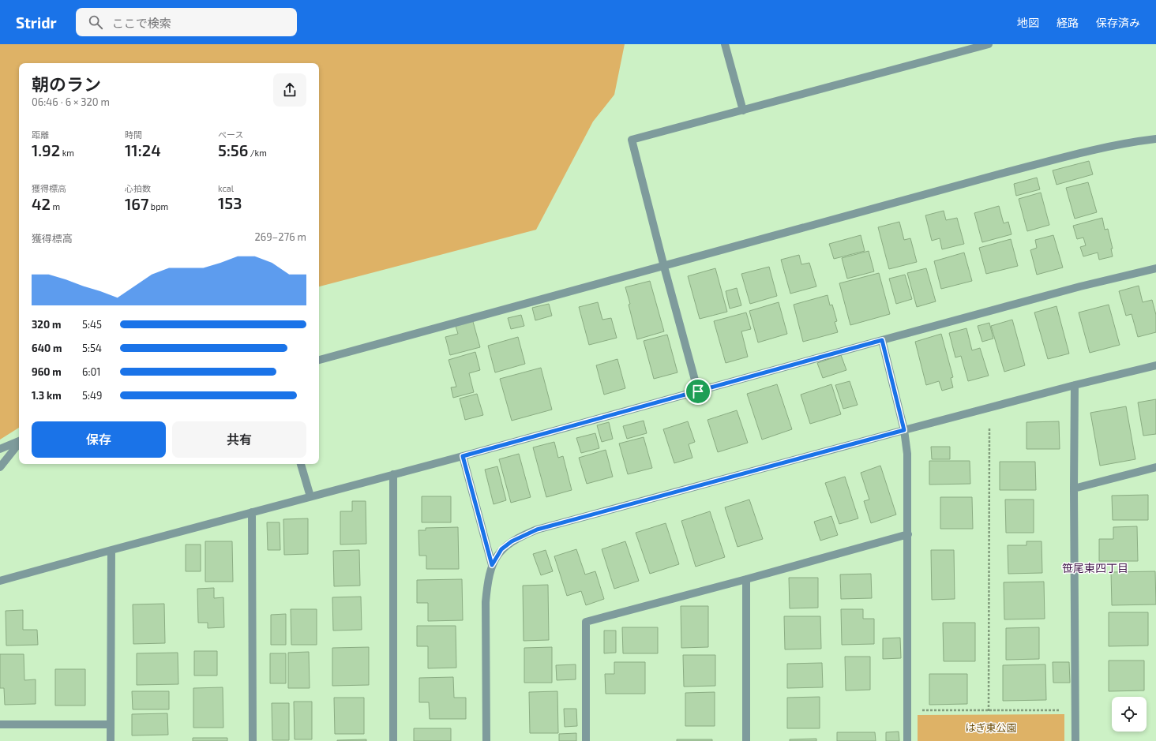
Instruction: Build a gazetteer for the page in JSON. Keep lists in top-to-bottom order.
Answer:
{
  "districts": ["笹尾東四丁目"],
  "parks": ["はぎ東公園"],
  "page": {
    "header": "Stridr",
    "search": "ここで検索",
    "nav": ["地図", "経路", "保存済み"],
    "heading": ["朝のラン", "06:46 · 6 × 320 m"],
    "stats": [
      ["距離", "1.92 km"],
      ["時間", "11:24"],
      ["ペース", "5:56 /km"],
      ["獲得標高", "42 m"],
      ["心拍数", "167 bpm"],
      ["kcal", "153"]
    ],
    "chart": ["獲得標高", "269–276 m"],
    "list": [
      {
        "name": "320 m",
        "note": "5:45"
      },
      {
        "name": "640 m",
        "note": "5:54"
      },
      {
        "name": "960 m",
        "note": "6:01"
      },
      {
        "name": "1.3 km",
        "note": "5:49"
      }
    ],
    "buttons": ["保存", "共有"]
  }
}
